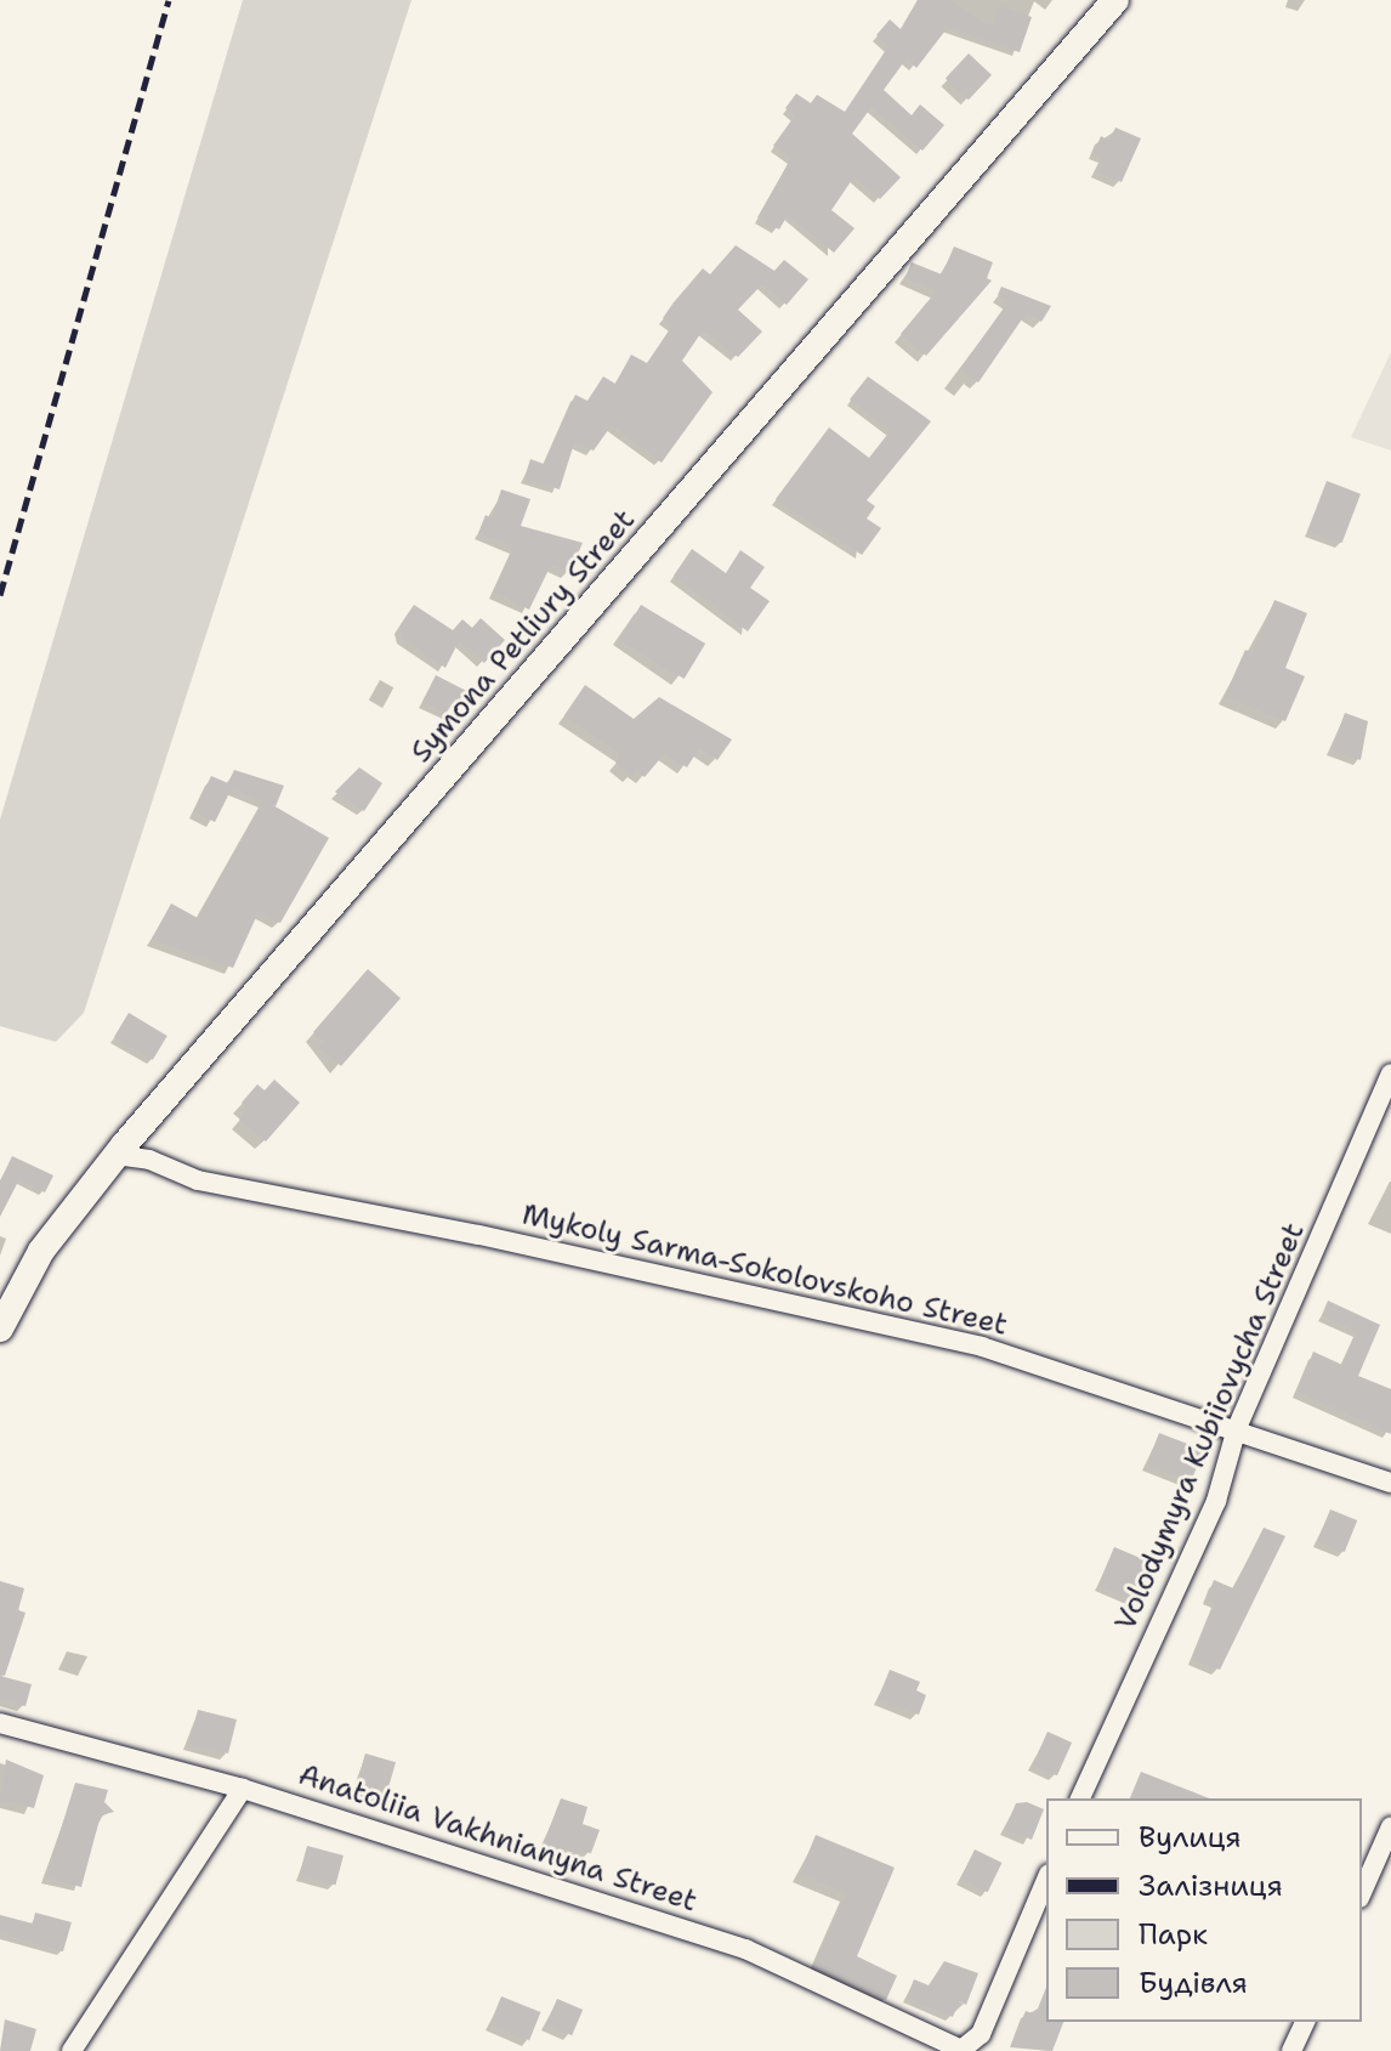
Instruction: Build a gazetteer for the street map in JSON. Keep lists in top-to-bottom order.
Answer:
{
  "streets": {
    "street": [
      "Symona Petliury Street",
      "Mykoly Sarma-Sokolovskoho Street",
      "Volodymyra Kubiiovycha Street",
      "Anatoliia Vakhnianyna Street"
    ]
  },
  "crossings": [
    ["Symona Petliury Street", "Mykoly Sarma-Sokolovskoho Street"],
    ["Mykoly Sarma-Sokolovskoho Street", "Volodymyra Kubiiovycha Street"]
  ],
  "legend": [
    "Вулиця",
    "Залізниця",
    "Парк",
    "Будівля"
  ]
}
